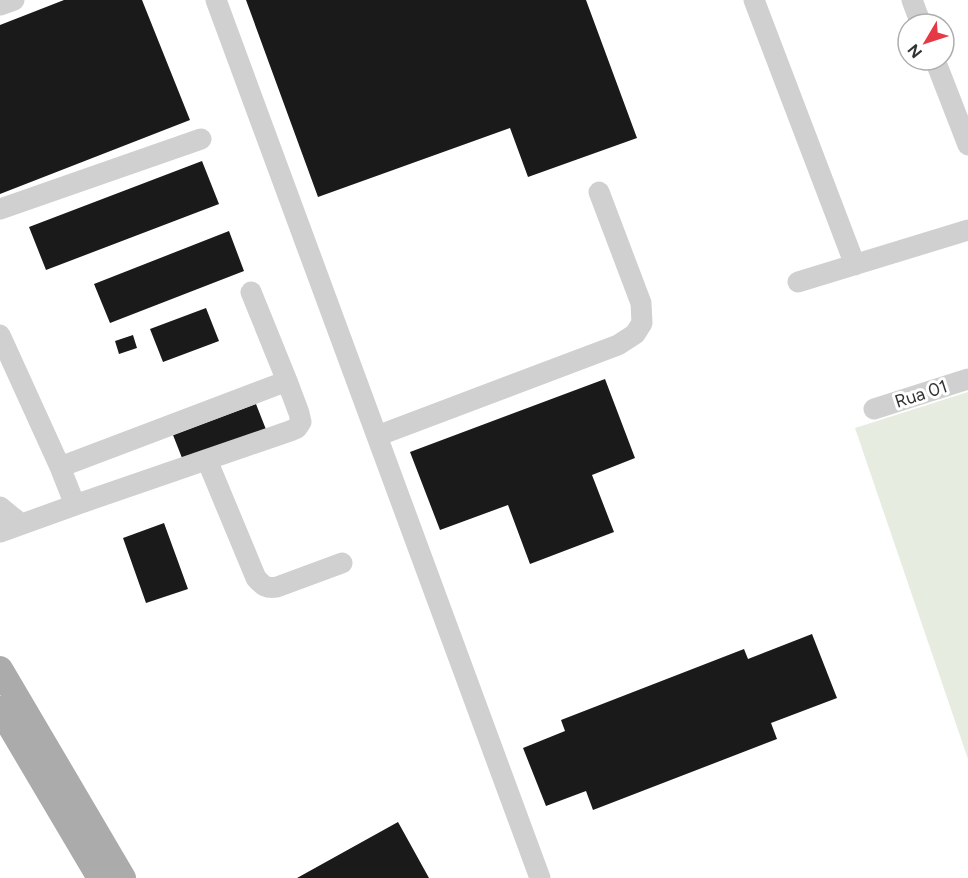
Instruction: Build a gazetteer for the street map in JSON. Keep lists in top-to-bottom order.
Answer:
{
  "streets": {
    "street": ["Rua 01"]
  },
  "north": "bottom left"
}
